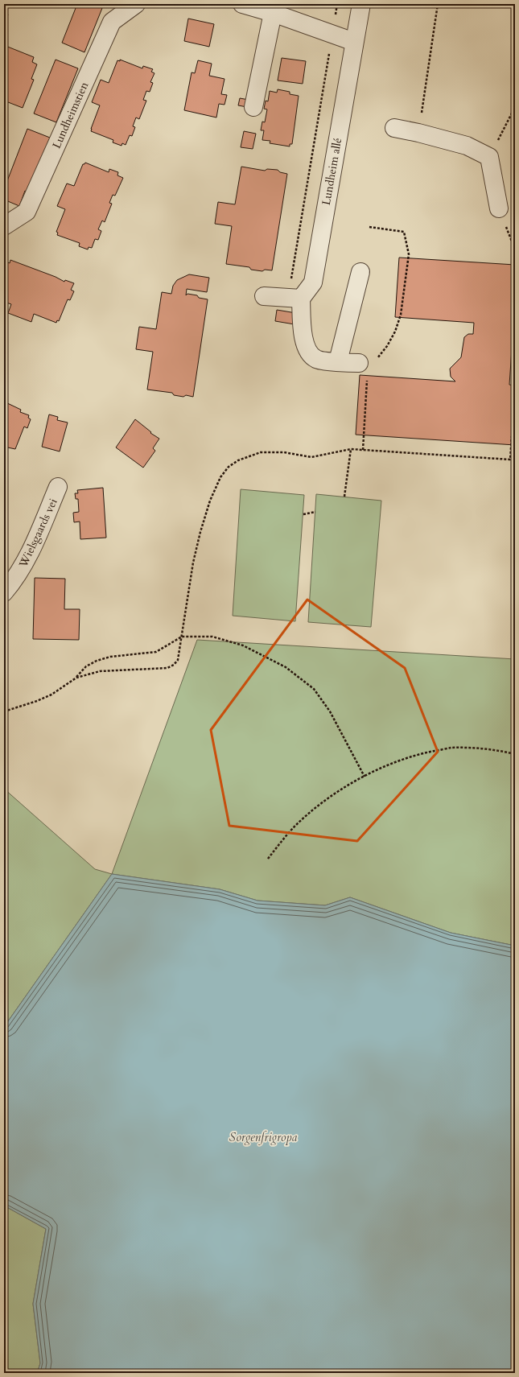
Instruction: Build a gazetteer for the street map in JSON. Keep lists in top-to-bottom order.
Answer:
{
  "streets": {
    "street": ["Lundheimstien", "Lundheim allé", "Wielsgaards vei"]
  },
  "water": ["Sorgenfrigropa"]
}
